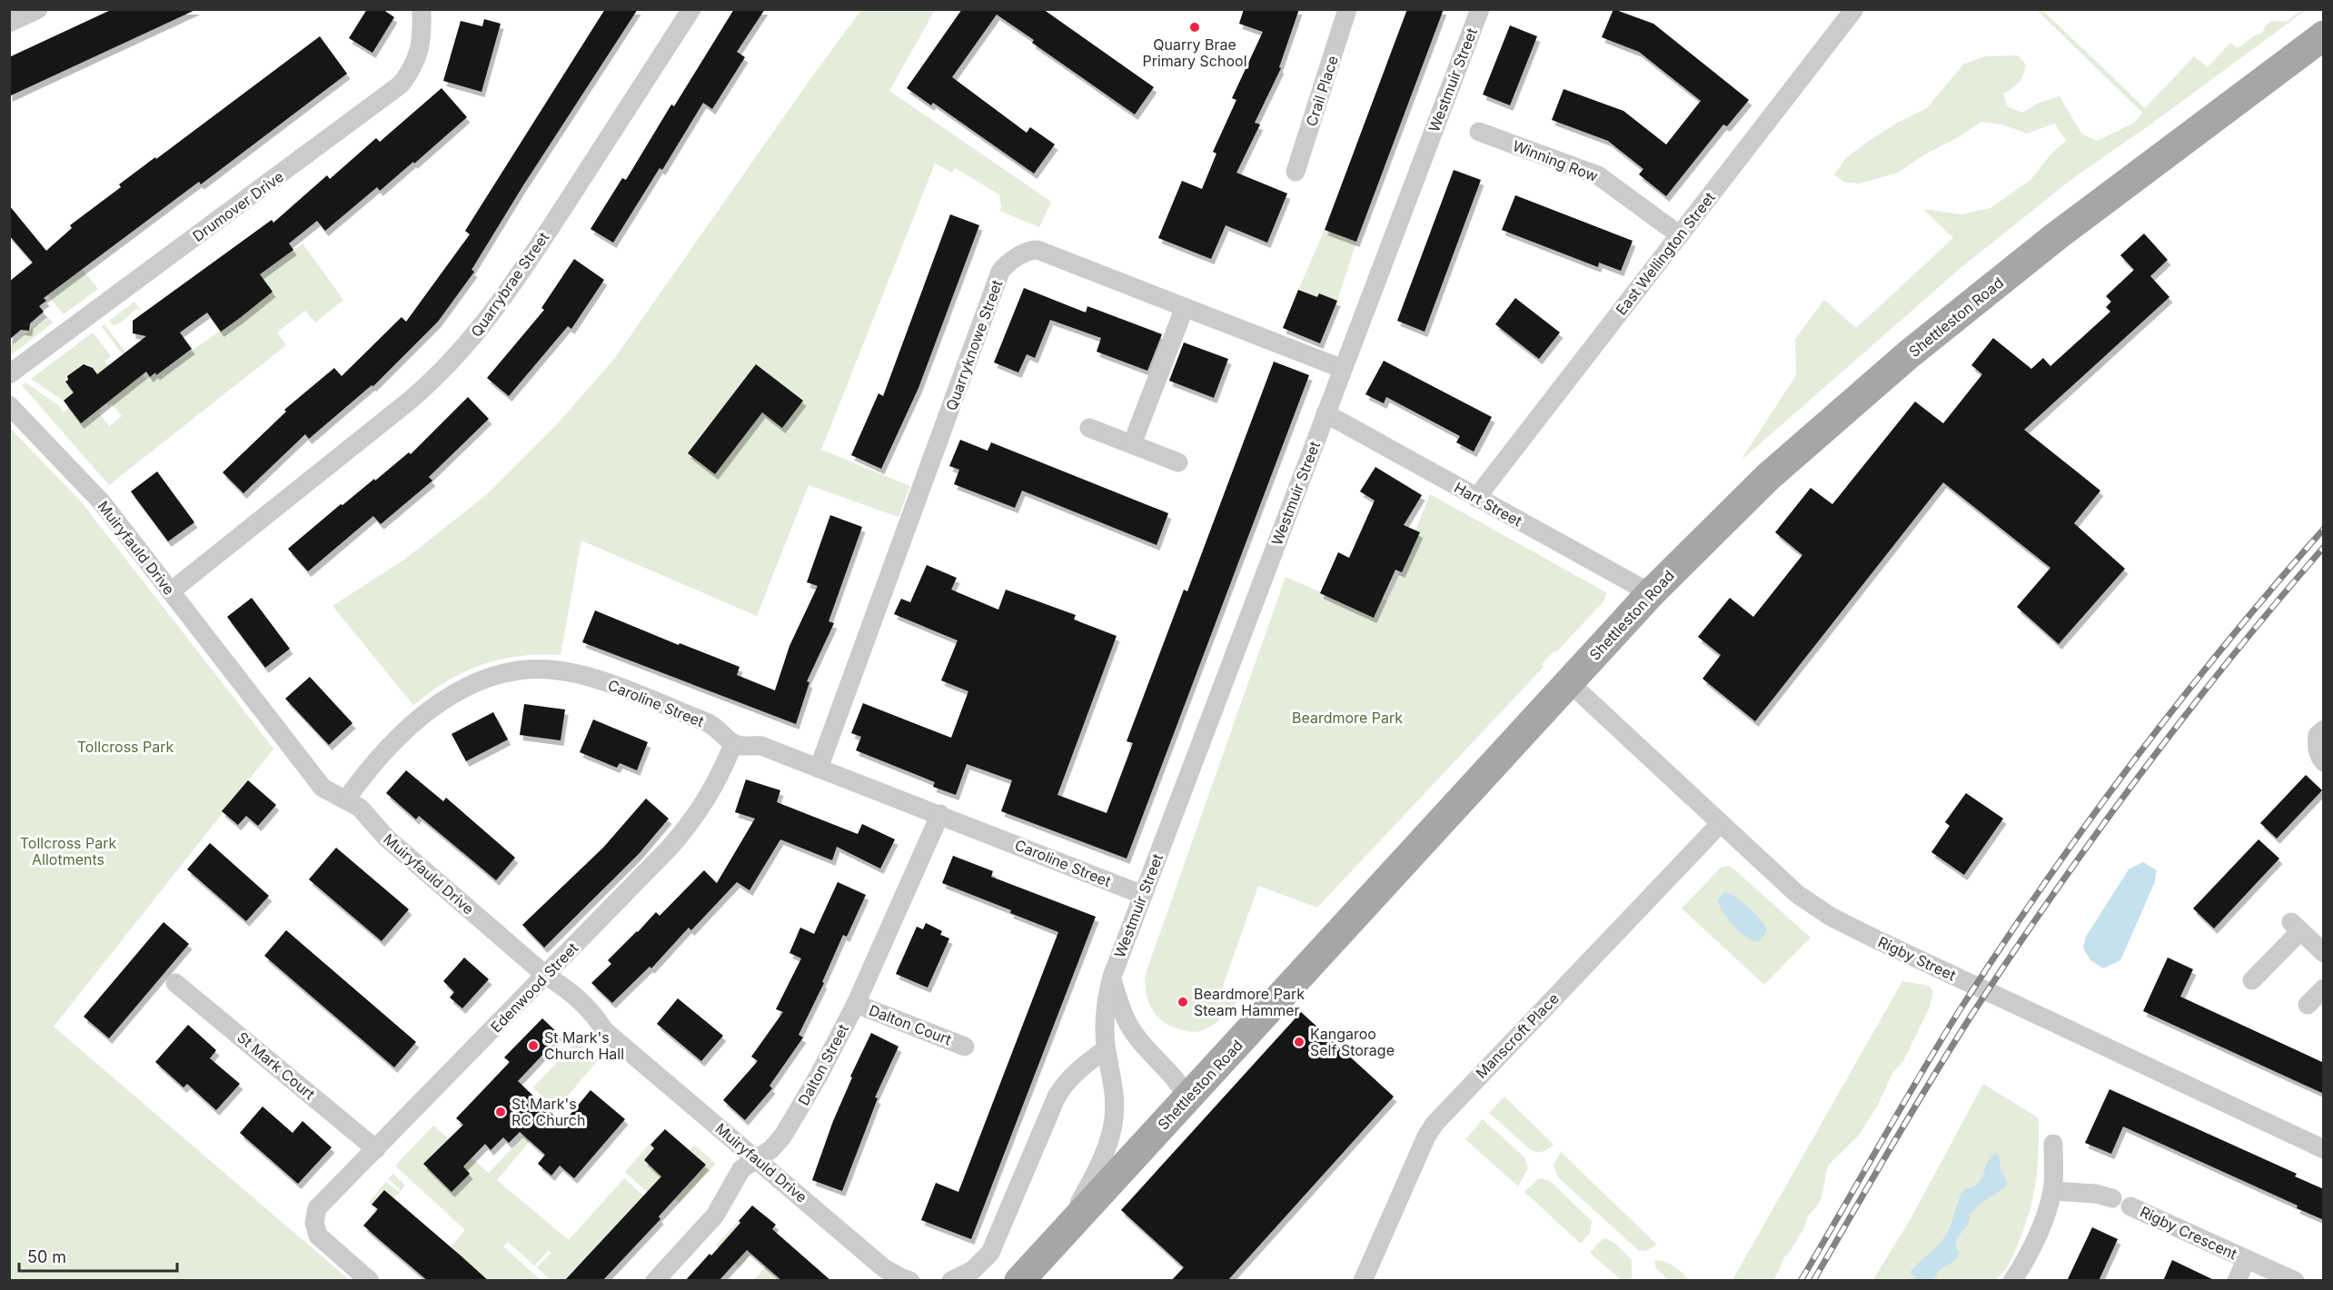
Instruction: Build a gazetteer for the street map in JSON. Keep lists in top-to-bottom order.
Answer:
{
  "streets": {
    "main road": ["Shettleston Road"],
    "street": [
      "Westmuir Street",
      "Crail Place",
      "Winning Row",
      "Drumover Drive",
      "East Wellington Street",
      "Quarrybrae Street",
      "Quarryknowe Street",
      "Hart Street",
      "Muiryfauld Drive",
      "Caroline Street",
      "Rigby Street",
      "Edenwood Street",
      "Dalton Court",
      "Manscroft Place",
      "Dalton Street",
      "St Mark Court",
      "Rigby Crescent"
    ]
  },
  "crossings": [
    ["Westmuir Street", "Shettleston Road"],
    ["Westmuir Street", "Quarryknowe Street"],
    ["Westmuir Street", "Hart Street"],
    ["Westmuir Street", "Caroline Street"],
    ["Winning Row", "East Wellington Street"],
    ["East Wellington Street", "Hart Street"],
    ["Quarrybrae Street", "Muiryfauld Drive"],
    ["Shettleston Road", "Hart Street"],
    ["Shettleston Road", "Rigby Street"],
    ["Quarryknowe Street", "Caroline Street"],
    ["Muiryfauld Drive", "Caroline Street"],
    ["Muiryfauld Drive", "Edenwood Street"],
    ["Muiryfauld Drive", "Dalton Street"],
    ["Caroline Street", "Edenwood Street"],
    ["Caroline Street", "Dalton Street"],
    ["Rigby Street", "Manscroft Place"],
    ["Edenwood Street", "St Mark Court"],
    ["Dalton Court", "Dalton Street"]
  ],
  "parks": ["Beardmore Park", "Tollcross Park", "Tollcross Park Allotments"],
  "places": [
    "Quarry Brae Primary School",
    "Beardmore Park Steam Hammer",
    "Kangaroo Self Storage",
    "St Mark's Church Hall",
    "St Mark's RC Church"
  ],
  "scale_bar": "50 m"
}
